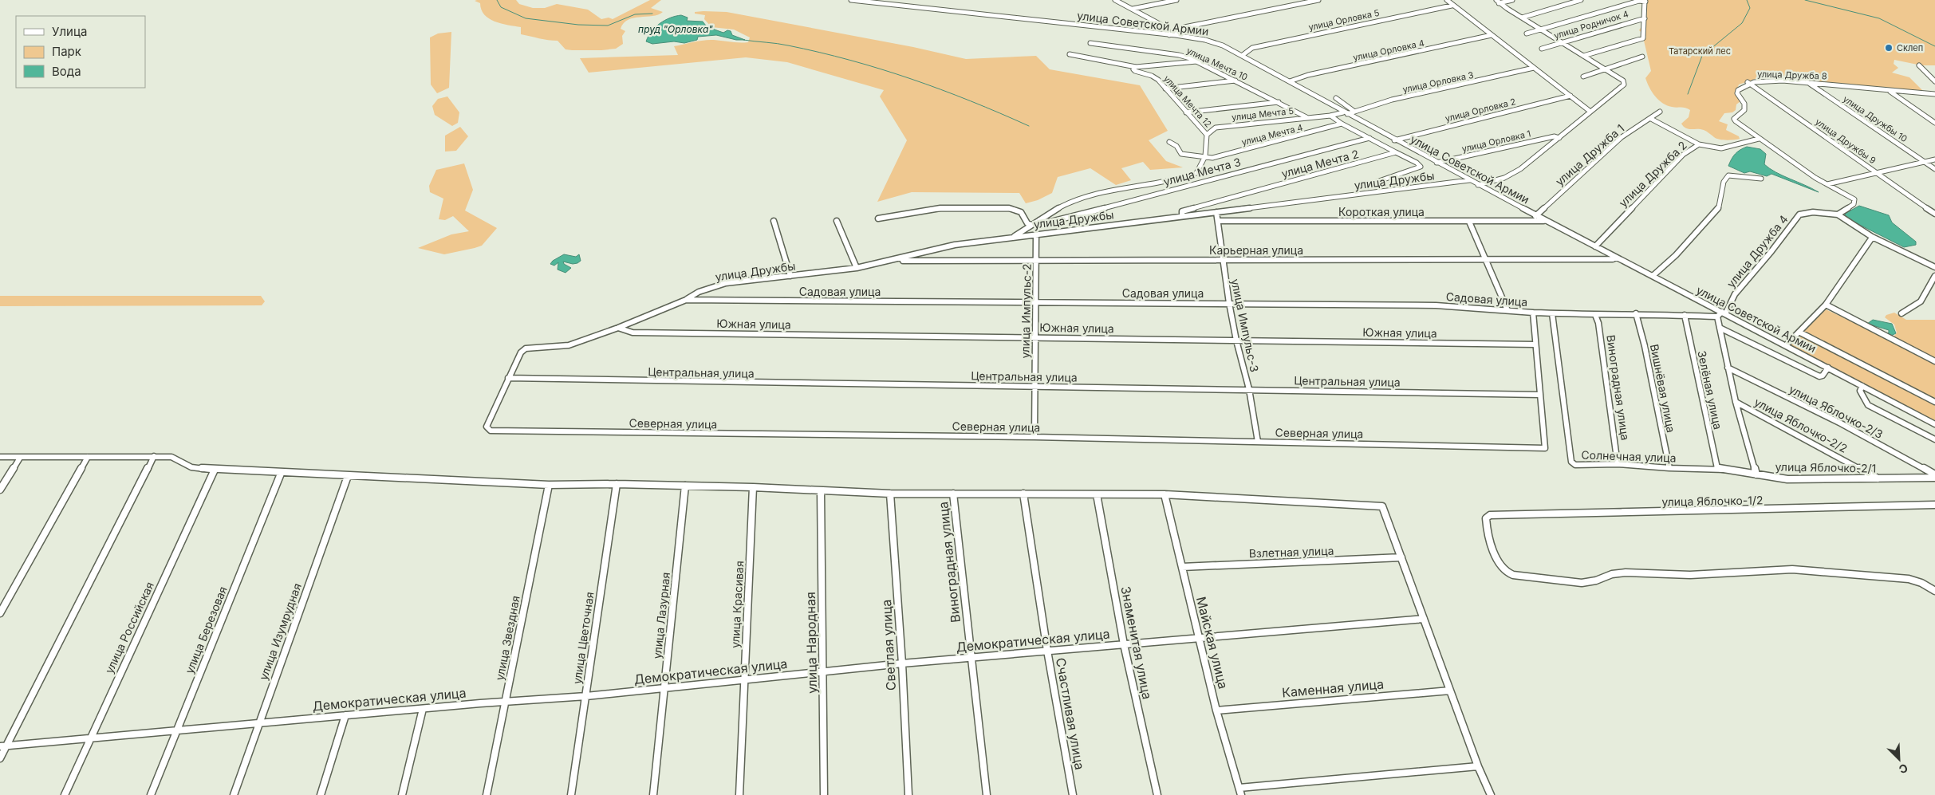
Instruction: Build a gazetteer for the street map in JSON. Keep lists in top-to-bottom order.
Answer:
{
  "streets": {
    "street": [
      "улица Орловка 5",
      "улица Советской Армии",
      "улица Родничок 4",
      "улица Орловка 4",
      "улица Мечта 10",
      "улица Дружба 8",
      "улица Орловка 3",
      "улица Мечта 12",
      "улица Орловка 2",
      "улица Мечта 5",
      "улица Дружбы 10",
      "улица Мечта 4",
      "улица Орловка 1",
      "улица Дружбы 9",
      "улица Дружба 1",
      "улица Мечта 2",
      "улица Мечта 3",
      "улица Дружба 2",
      "улица Дружбы",
      "Короткая улица",
      "Карьерная улица",
      "улица Дружба 4",
      "Садовая улица",
      "улица Импульс-2",
      "Южная улица",
      "улица Импульс-3",
      "Центральная улица",
      "Виноградная улица",
      "Вишнёвая улица",
      "Зелёная улица",
      "улица Яблочко-2/3",
      "Северная улица",
      "улица Яблочко-2/2",
      "Солнечная улица",
      "улица Яблочко-2/1",
      "улица Яблочко-1/2",
      "Взлетная улица",
      "улица Красивая",
      "улица Лазурная",
      "улица Российская",
      "улица Березовая",
      "улица Изумрудная",
      "улица Звездная",
      "улица Цветочная",
      "Демократическая улица",
      "улица Народная",
      "Знаменитая улица",
      "Майская улица",
      "Светлая улица",
      "Каменная улица",
      "Счастливая улица"
    ]
  },
  "crossings": [
    ["улица Орловка 5", "улица Советской Армии"],
    ["улица Советской Армии", "улица Орловка 4"],
    ["улица Советской Армии", "улица Орловка 3"],
    ["улица Советской Армии", "улица Орловка 2"],
    ["улица Советской Армии", "улица Мечта 5"],
    ["улица Советской Армии", "улица Орловка 1"],
    ["улица Советской Армии", "улица Дружба 1"],
    ["улица Советской Армии", "улица Дружба 2"],
    ["улица Советской Армии", "улица Дружбы"],
    ["улица Советской Армии", "Короткая улица"],
    ["улица Советской Армии", "Карьерная улица"],
    ["улица Советской Армии", "улица Дружба 4"],
    ["улица Мечта 10", "улица Мечта 5"],
    ["улица Дружба 8", "улица Дружбы 10"],
    ["улица Дружба 8", "улица Дружбы 9"],
    ["улица Дружба 8", "улица Дружба 2"],
    ["улица Дружба 8", "улица Дружба 4"],
    ["улица Орловка 3", "улица Мечта 5"],
    ["улица Мечта 12", "улица Мечта 5"],
    ["улица Мечта 5", "улица Мечта 2"],
    ["улица Мечта 4", "улица Мечта 2"],
    ["улица Мечта 2", "улица Мечта 3"],
    ["улица Мечта 2", "улица Дружбы"],
    ["улица Дружбы", "Карьерная улица"],
    ["улица Дружбы", "Садовая улица"],
    ["улица Дружбы", "улица Импульс-2"],
    ["улица Дружбы", "улица Импульс-3"],
    ["Короткая улица", "улица Импульс-3"],
    ["Карьерная улица", "улица Импульс-2"],
    ["Карьерная улица", "улица Импульс-3"],
    ["Садовая улица", "улица Импульс-2"],
    ["Садовая улица", "Южная улица"],
    ["Садовая улица", "улица Импульс-3"],
    ["Садовая улица", "Виноградная улица"],
    ["Садовая улица", "Вишнёвая улица"],
    ["Садовая улица", "Зелёная улица"],
    ["Садовая улица", "Северная улица"],
    ["Садовая улица", "Солнечная улица"],
    ["улица Импульс-2", "Южная улица"],
    ["улица Импульс-2", "Центральная улица"],
    ["улица Импульс-2", "Северная улица"],
    ["Южная улица", "улица Импульс-3"],
    ["Южная улица", "Северная улица"],
    ["улица Импульс-3", "Центральная улица"],
    ["улица Импульс-3", "Северная улица"],
    ["Центральная улица", "Северная улица"],
    ["Виноградная улица", "Солнечная улица"],
    ["Виноградная улица", "Демократическая улица"],
    ["Вишнёвая улица", "Солнечная улица"],
    ["Зелёная улица", "Солнечная улица"],
    ["Зелёная улица", "улица Яблочко-2/1"],
    ["улица Яблочко-2/2", "улица Яблочко-2/1"],
    ["Солнечная улица", "улица Яблочко-2/1"],
    ["Взлетная улица", "Майская улица"],
    ["улица Красивая", "Демократическая улица"],
    ["улица Лазурная", "Демократическая улица"],
    ["улица Российская", "Демократическая улица"],
    ["улица Березовая", "Демократическая улица"],
    ["улица Изумрудная", "Демократическая улица"],
    ["улица Звездная", "Демократическая улица"],
    ["улица Цветочная", "Демократическая улица"],
    ["Демократическая улица", "улица Народная"],
    ["Демократическая улица", "Знаменитая улица"],
    ["Демократическая улица", "Майская улица"],
    ["Демократическая улица", "Светлая улица"],
    ["Демократическая улица", "Счастливая улица"],
    ["Майская улица", "Каменная улица"]
  ],
  "water": ["пруд \"Орловка\""],
  "parks": ["Татарский лес"],
  "places": ["Склеп"],
  "legend": ["Улица", "Парк", "Вода"],
  "north": "bottom right"
}
